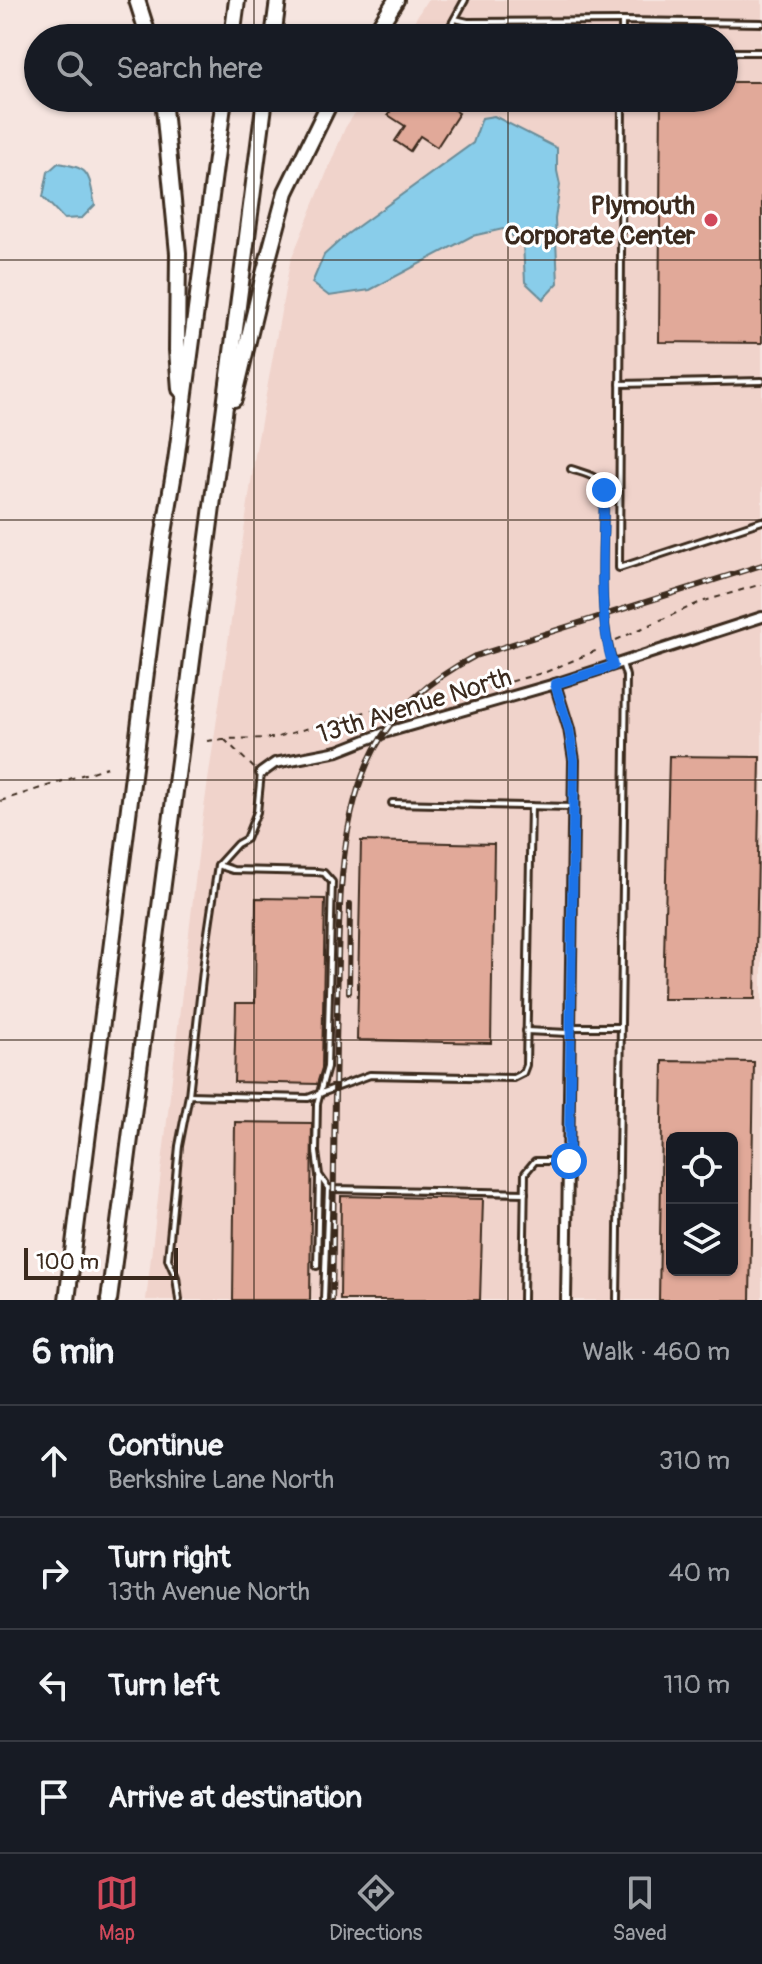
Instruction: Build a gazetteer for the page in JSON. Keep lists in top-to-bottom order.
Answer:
{
  "streets": {
    "street": ["13th Avenue North"]
  },
  "places": ["Plymouth Corporate Center"],
  "scale_bar": "100 m",
  "page": {
    "search": "Search here",
    "scale": "100 m",
    "heading": ["6 min", "Walk · 460 m"],
    "list": [
      ["Continue", "Berkshire Lane North", "310 m"],
      ["Turn right", "13th Avenue North", "40 m"],
      ["Turn left", "110 m"],
      "Arrive at destination"
    ],
    "nav": ["Map", "Directions", "Saved"]
  }
}
